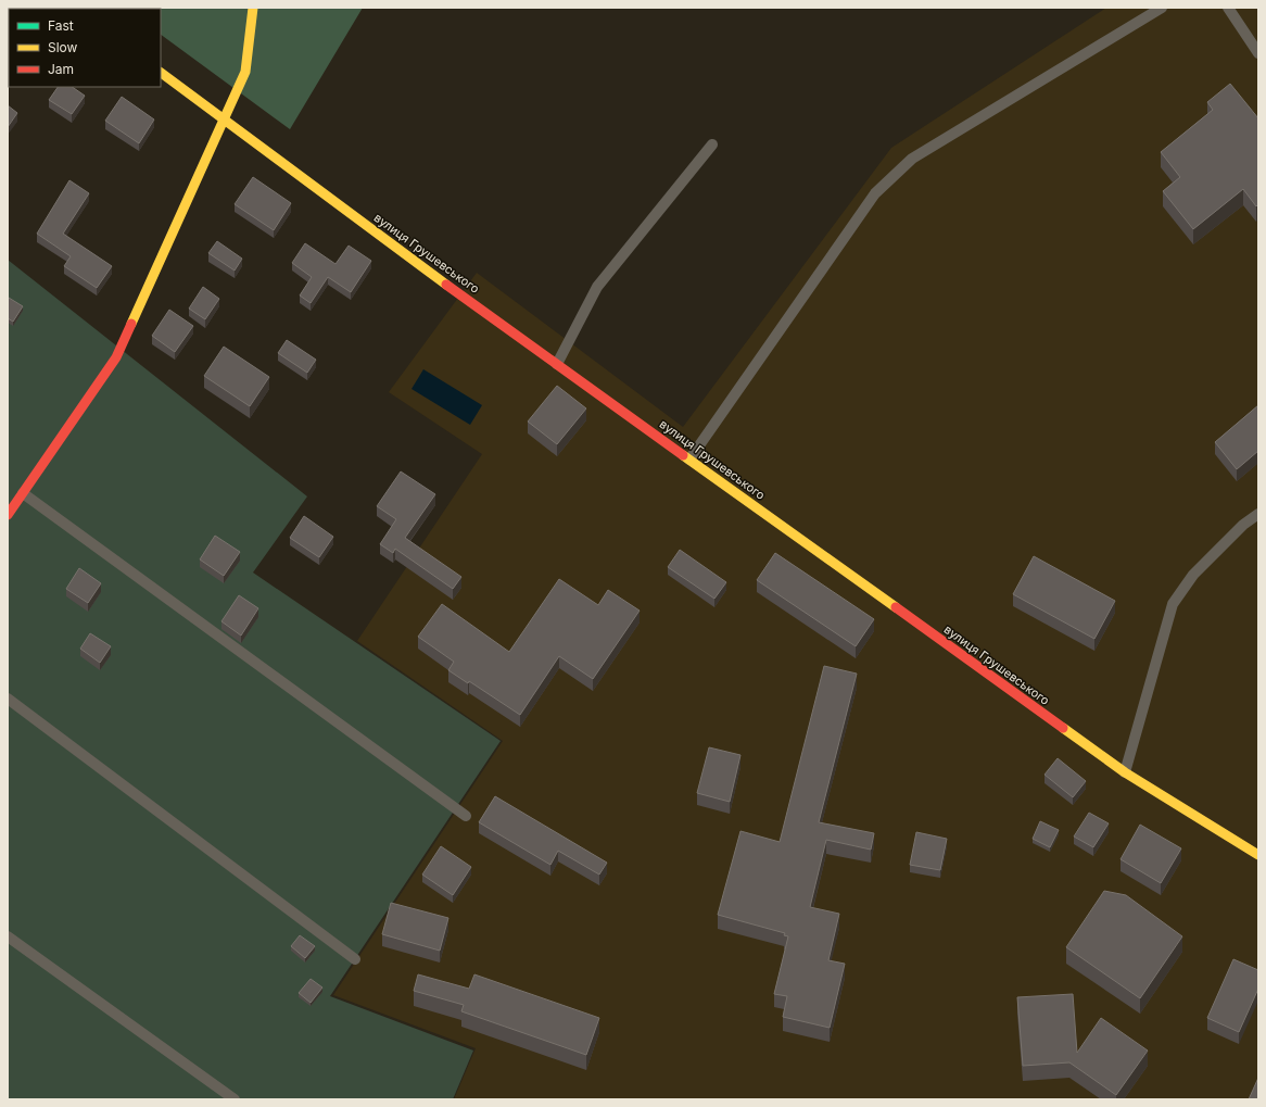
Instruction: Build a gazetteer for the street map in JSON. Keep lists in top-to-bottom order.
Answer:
{
  "streets": {
    "street": ["вулиця Грушевського"]
  },
  "legend": ["Fast", "Slow", "Jam"]
}
